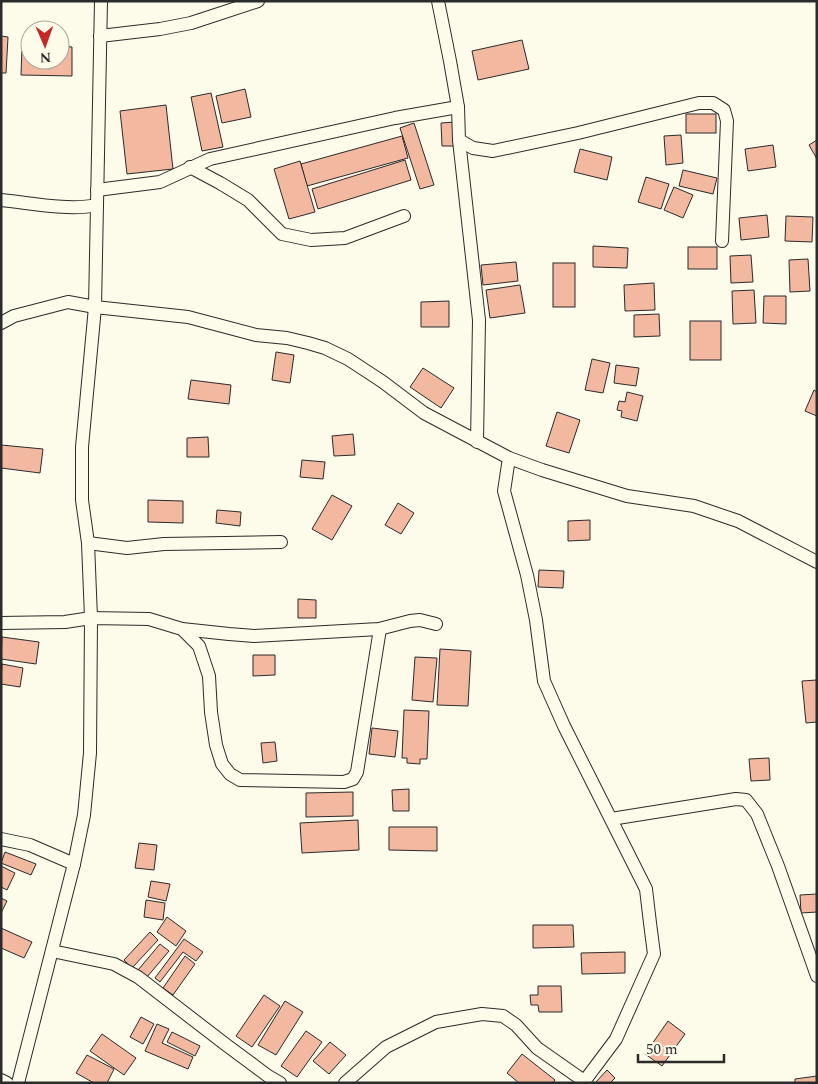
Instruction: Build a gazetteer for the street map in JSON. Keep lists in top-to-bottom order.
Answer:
{
  "scale_bar": "50 m",
  "north": "bottom"
}
